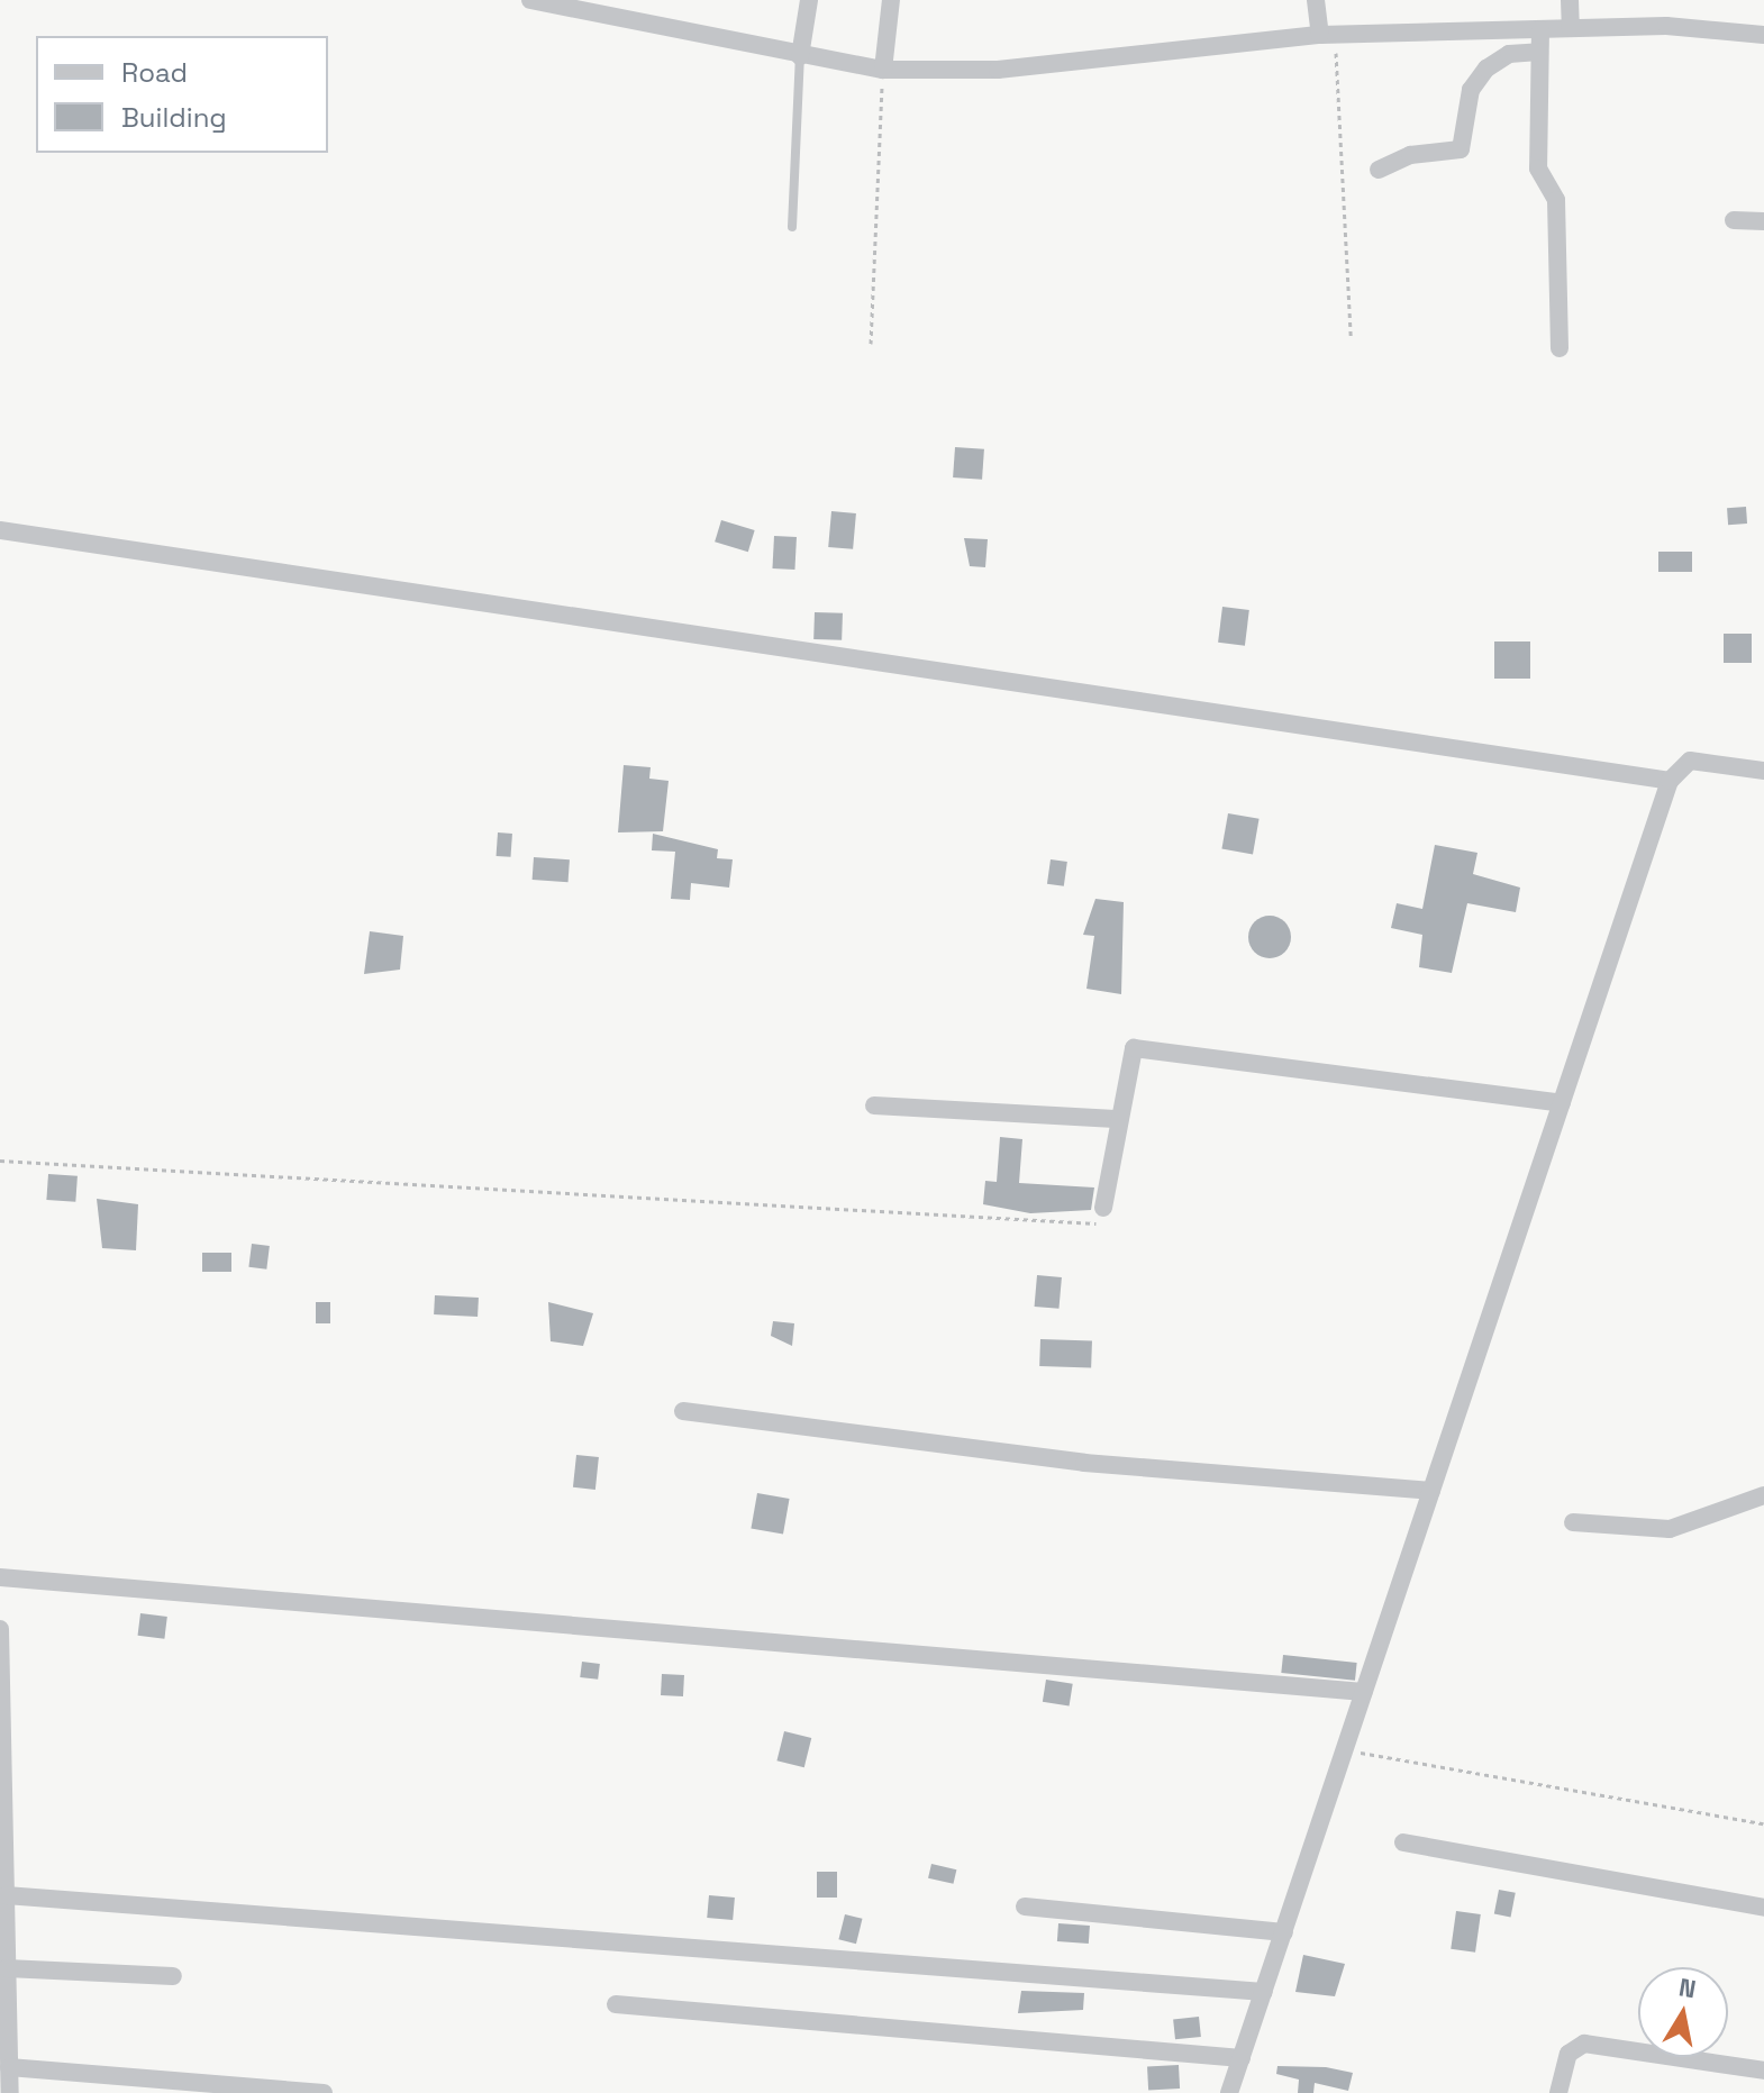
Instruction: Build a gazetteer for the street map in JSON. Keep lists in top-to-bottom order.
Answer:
{
  "legend": ["Road", "Building"],
  "north": "top"
}
